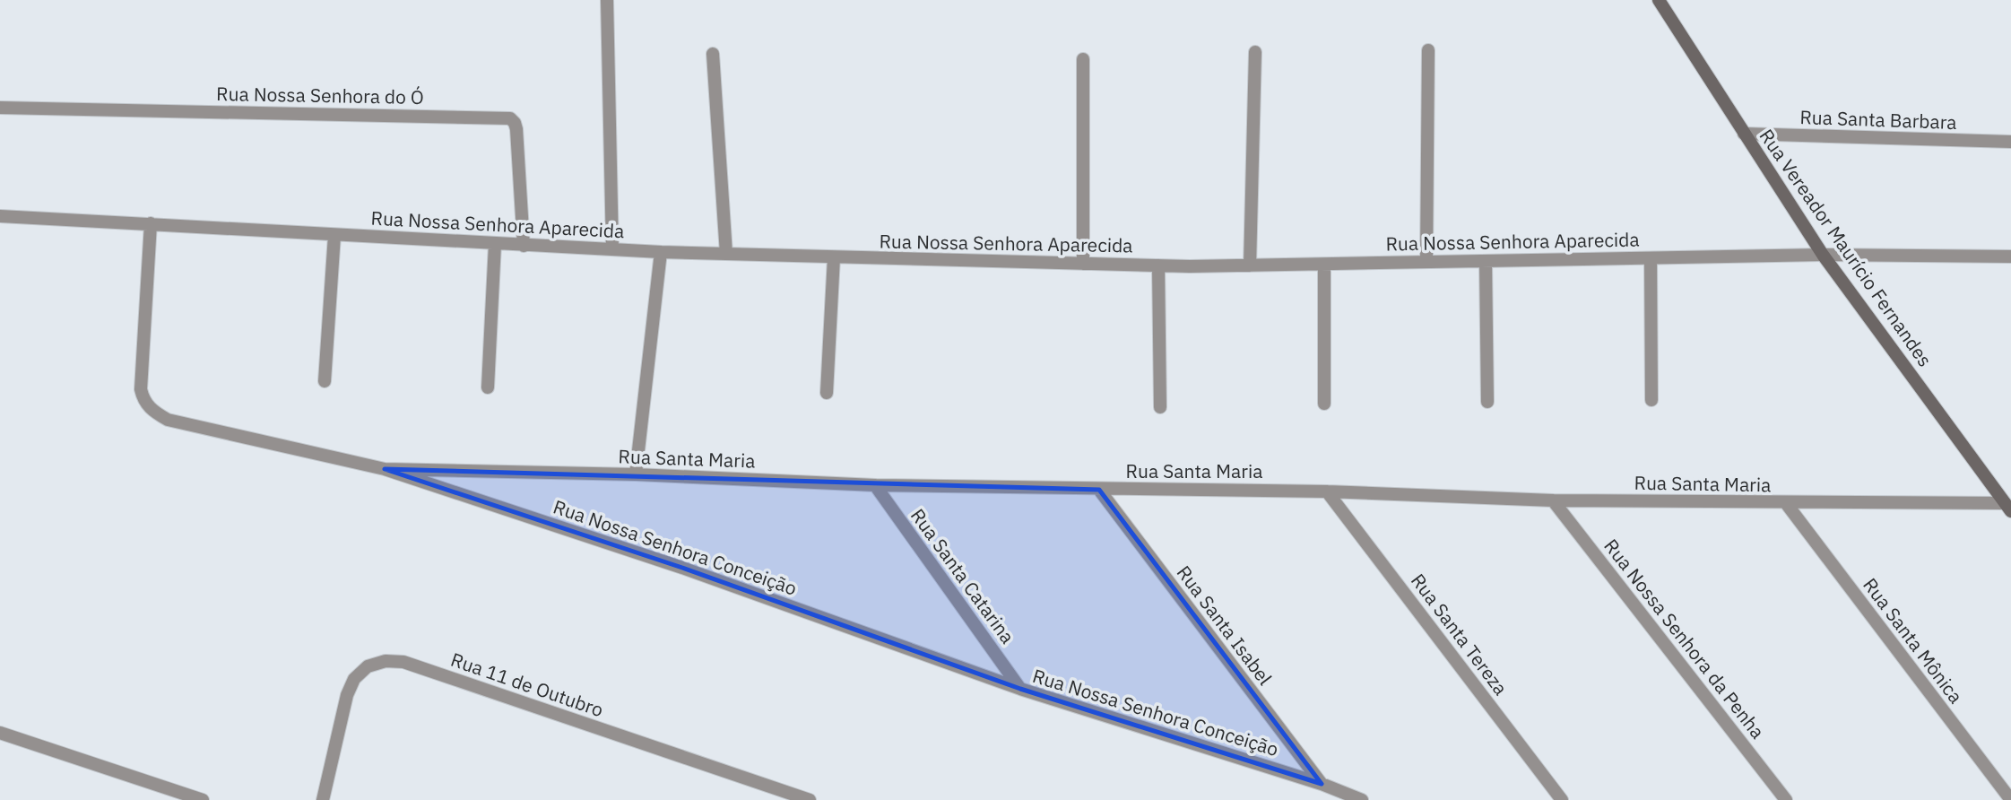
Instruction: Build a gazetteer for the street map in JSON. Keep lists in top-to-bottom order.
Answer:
{
  "streets": {
    "street": [
      "Rua Nossa Senhora do Ó",
      "Rua Santa Barbara",
      "Rua Nossa Senhora Aparecida",
      "Rua Vereador Maurício Fernandes",
      "Rua Santa Maria",
      "Rua Nossa Senhora Conceição",
      "Rua Santa Catarina",
      "Rua Santa Isabel",
      "Rua Santa Tereza",
      "Rua Nossa Senhora da Penha",
      "Rua Santa Mônica",
      "Rua 11 de Outubro"
    ]
  },
  "crossings": [
    ["Rua Nossa Senhora do Ó", "Rua Nossa Senhora Aparecida"],
    ["Rua Santa Barbara", "Rua Vereador Maurício Fernandes"],
    ["Rua Nossa Senhora Aparecida", "Rua Vereador Maurício Fernandes"],
    ["Rua Nossa Senhora Aparecida", "Rua Nossa Senhora Conceição"],
    ["Rua Vereador Maurício Fernandes", "Rua Santa Maria"],
    ["Rua Santa Maria", "Rua Nossa Senhora Conceição"],
    ["Rua Santa Maria", "Rua Santa Catarina"],
    ["Rua Santa Maria", "Rua Santa Isabel"],
    ["Rua Santa Maria", "Rua Santa Tereza"],
    ["Rua Santa Maria", "Rua Nossa Senhora da Penha"],
    ["Rua Santa Maria", "Rua Santa Mônica"],
    ["Rua Nossa Senhora Conceição", "Rua Santa Catarina"],
    ["Rua Nossa Senhora Conceição", "Rua Santa Isabel"]
  ]
}
